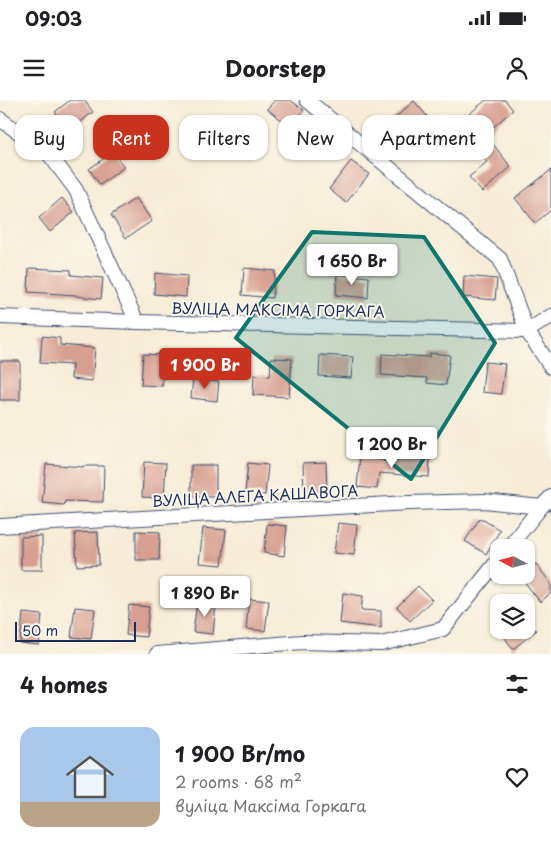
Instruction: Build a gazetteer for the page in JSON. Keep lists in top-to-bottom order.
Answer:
{
  "streets": {
    "street": ["ВУЛІЦА МАКСІМА ГОРКАГА", "ВУЛІЦА АЛЕГА КАШАВОГА"]
  },
  "scale_bar": "50 m",
  "north": "left",
  "page": {
    "status": "09:03",
    "header": "Doorstep",
    "chip": [
      "Buy",
      "Rent",
      "Filters",
      "New",
      "Apartment"
    ],
    "price": [
      "1 650 Br",
      "1 900 Br",
      "1 200 Br",
      "1 890 Br"
    ],
    "scale": "50 m",
    "heading": "4 homes",
    "list": [
      {
        "name": "1 900 Br/mo",
        "note": "2 rooms · 68 m² · вуліца Максіма Горкага"
      }
    ]
  }
}
